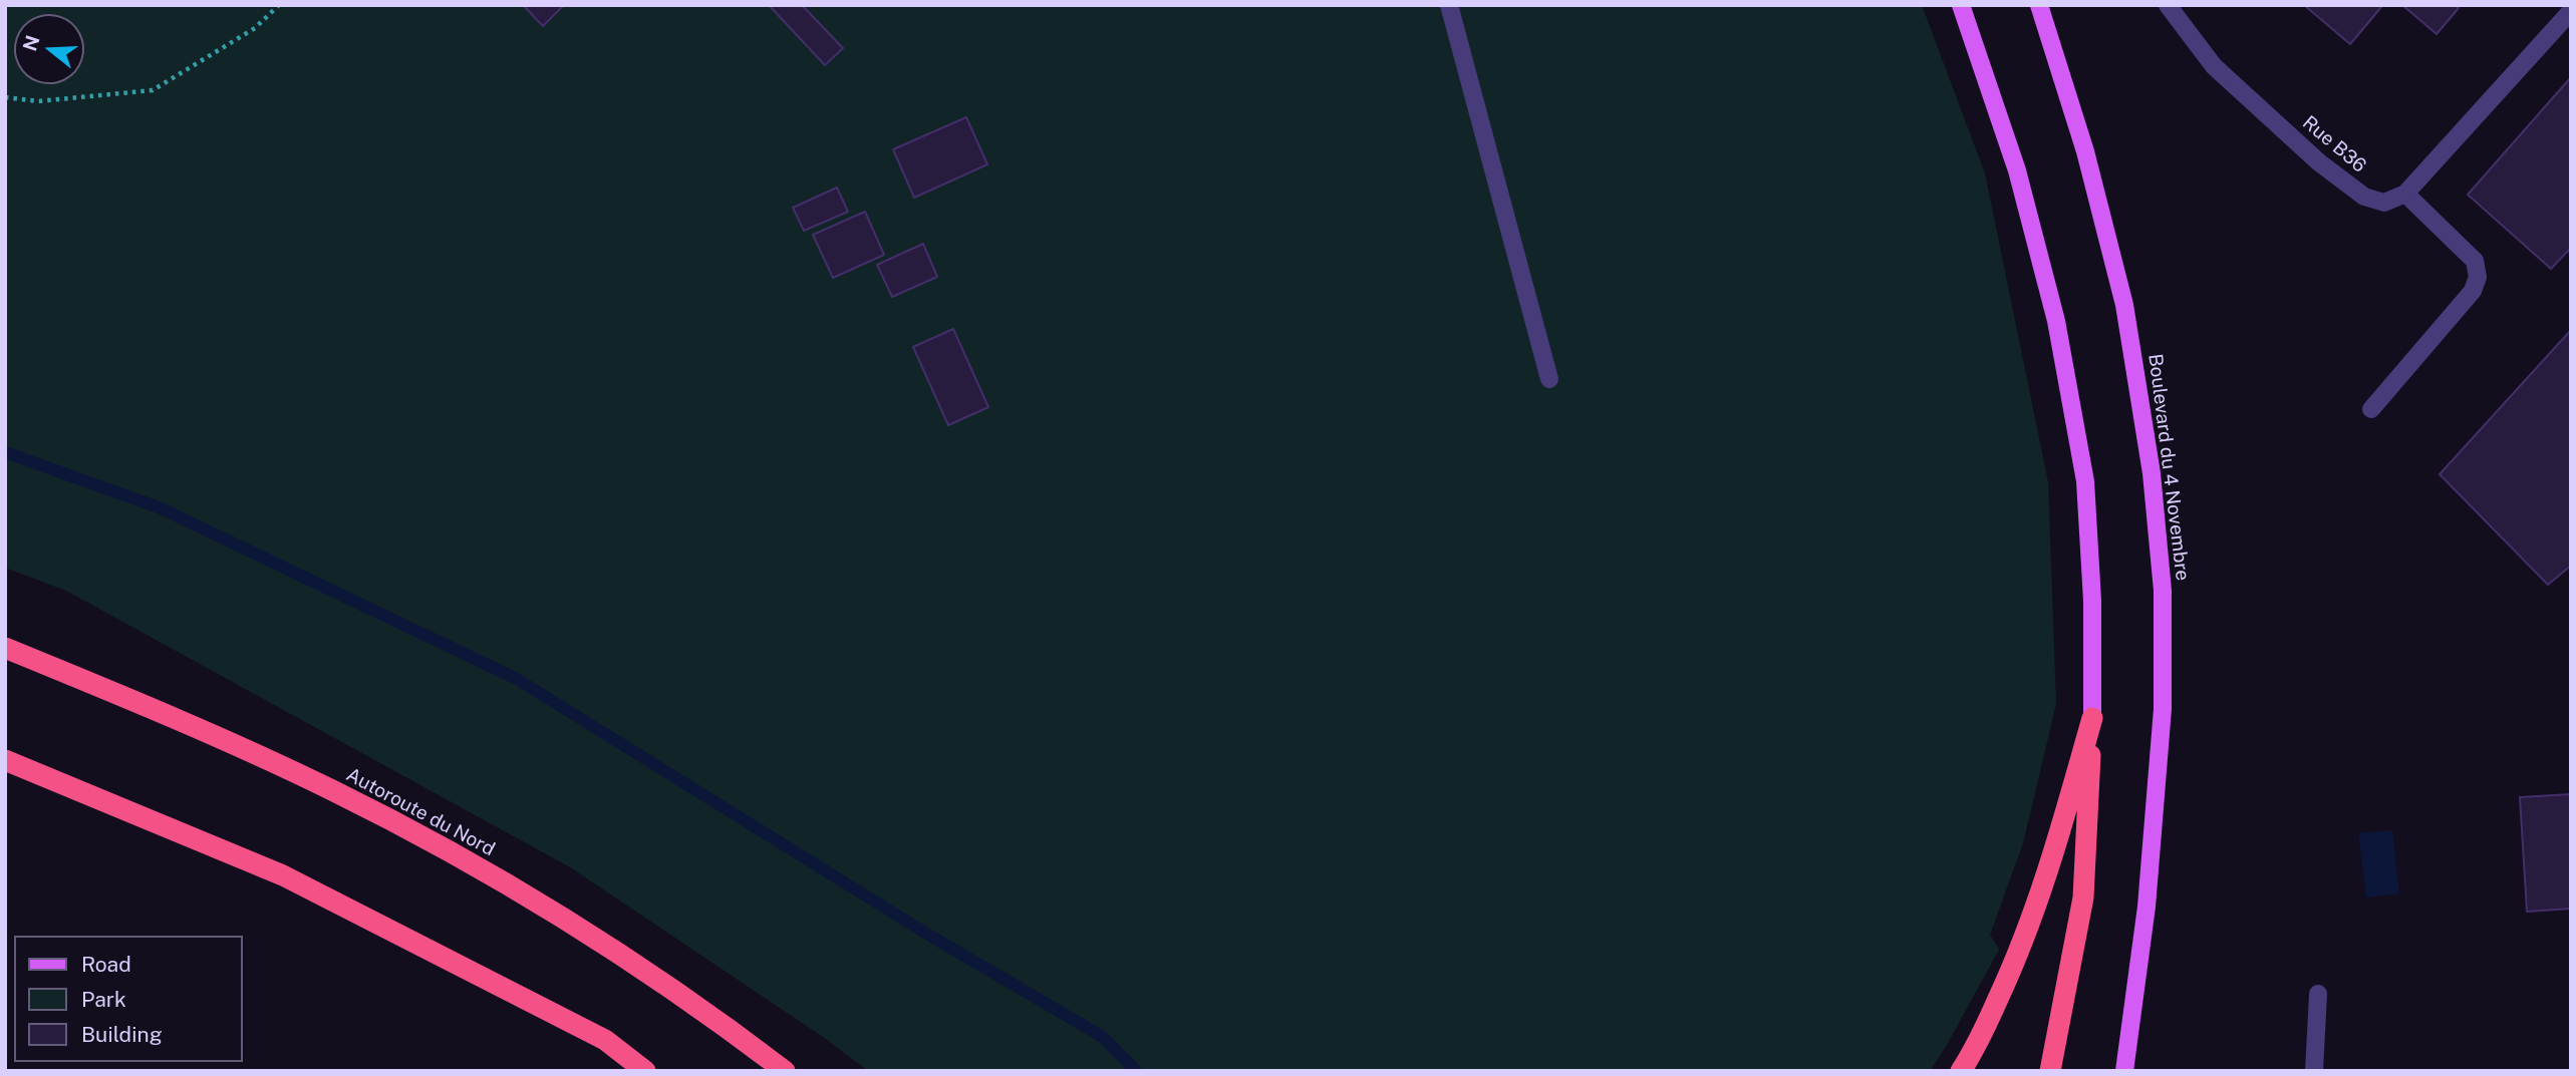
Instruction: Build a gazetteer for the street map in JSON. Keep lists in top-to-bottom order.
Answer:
{
  "streets": {
    "highway": ["Autoroute du Nord"],
    "main road": ["Boulevard du 4 Novembre"],
    "street": ["Rue B36"]
  },
  "legend": ["Road", "Park", "Building"],
  "north": "left"
}
